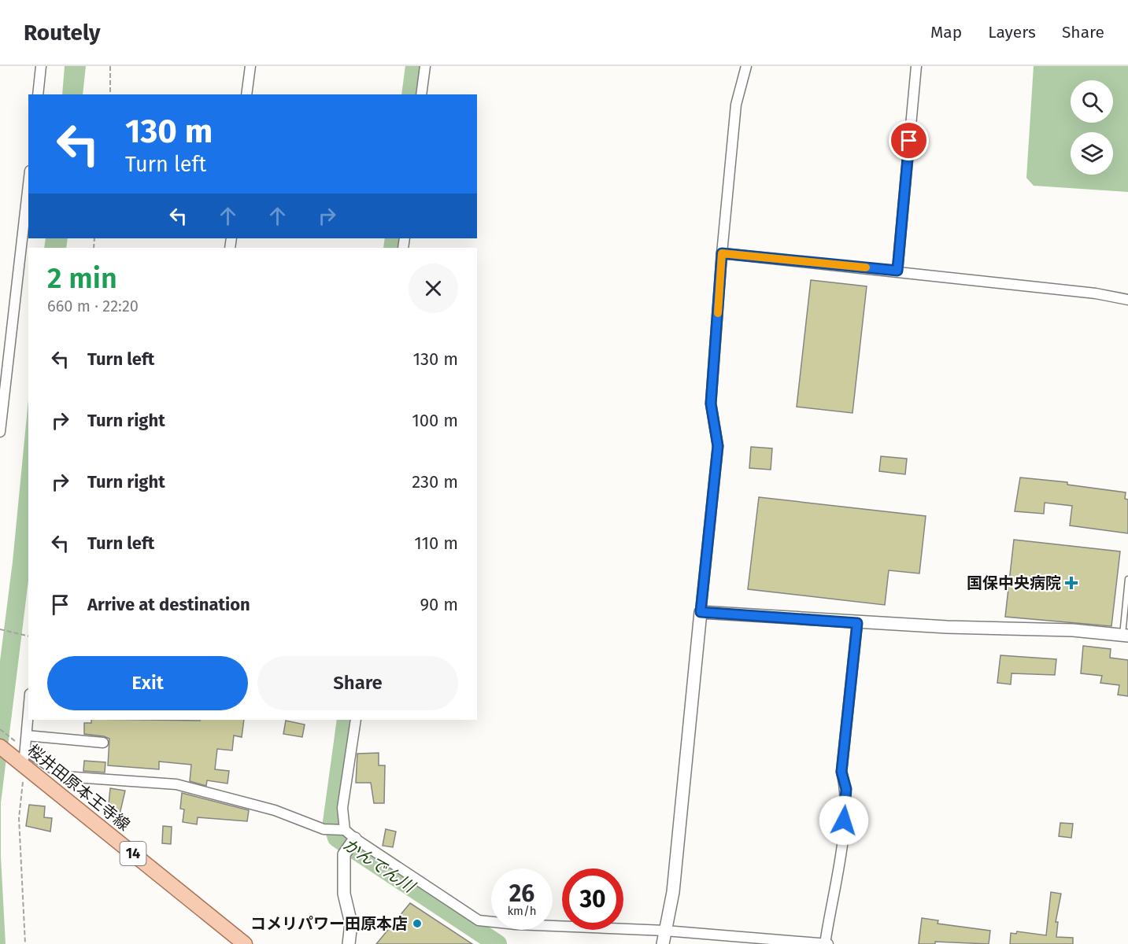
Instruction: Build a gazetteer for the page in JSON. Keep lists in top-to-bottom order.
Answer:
{
  "streets": {
    "main road": ["桜井田原本王寺線", "14"]
  },
  "water": ["かんでん川"],
  "places": {
    "health": ["国保中央病院"],
    "other": ["コメリパワー田原本店"]
  },
  "page": {
    "header": "Routely",
    "nav": ["Map", "Layers", "Share"],
    "turn": ["130 m", "Turn left"],
    "heading": ["2 min", "660 m · 22:20"],
    "list": [
      {
        "name": "Turn left",
        "value": "130 m"
      },
      {
        "name": "Turn right",
        "value": "100 m"
      },
      {
        "name": "Turn right",
        "value": "230 m"
      },
      {
        "name": "Turn left",
        "value": "110 m"
      },
      {
        "name": "Arrive at destination",
        "value": "90 m"
      }
    ],
    "buttons": ["Exit", "Share"],
    "speed": "26 km/h",
    "limit": "30"
  }
}
